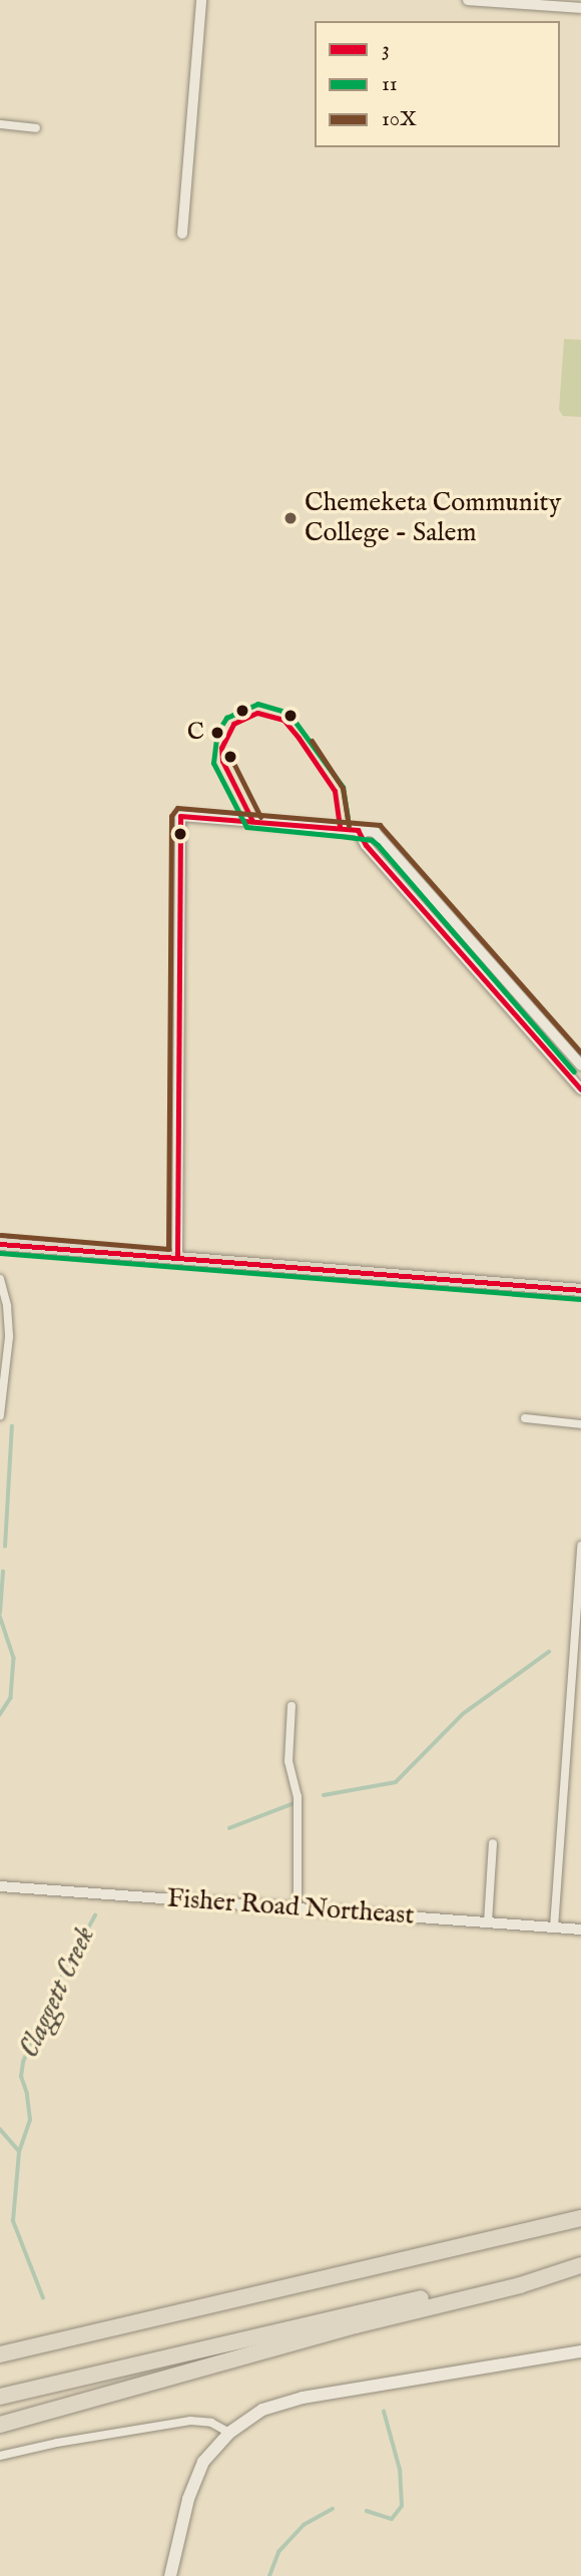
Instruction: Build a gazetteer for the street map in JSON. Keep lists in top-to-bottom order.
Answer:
{
  "streets": {
    "street": ["Fisher Road Northeast"]
  },
  "water": ["Claggett Creek"],
  "places": ["Chemeketa Community College - Salem", "C"],
  "lines": ["transit line 11", "transit line 3", "transit line 10X"],
  "legend": ["3", "11", "10X"]
}
